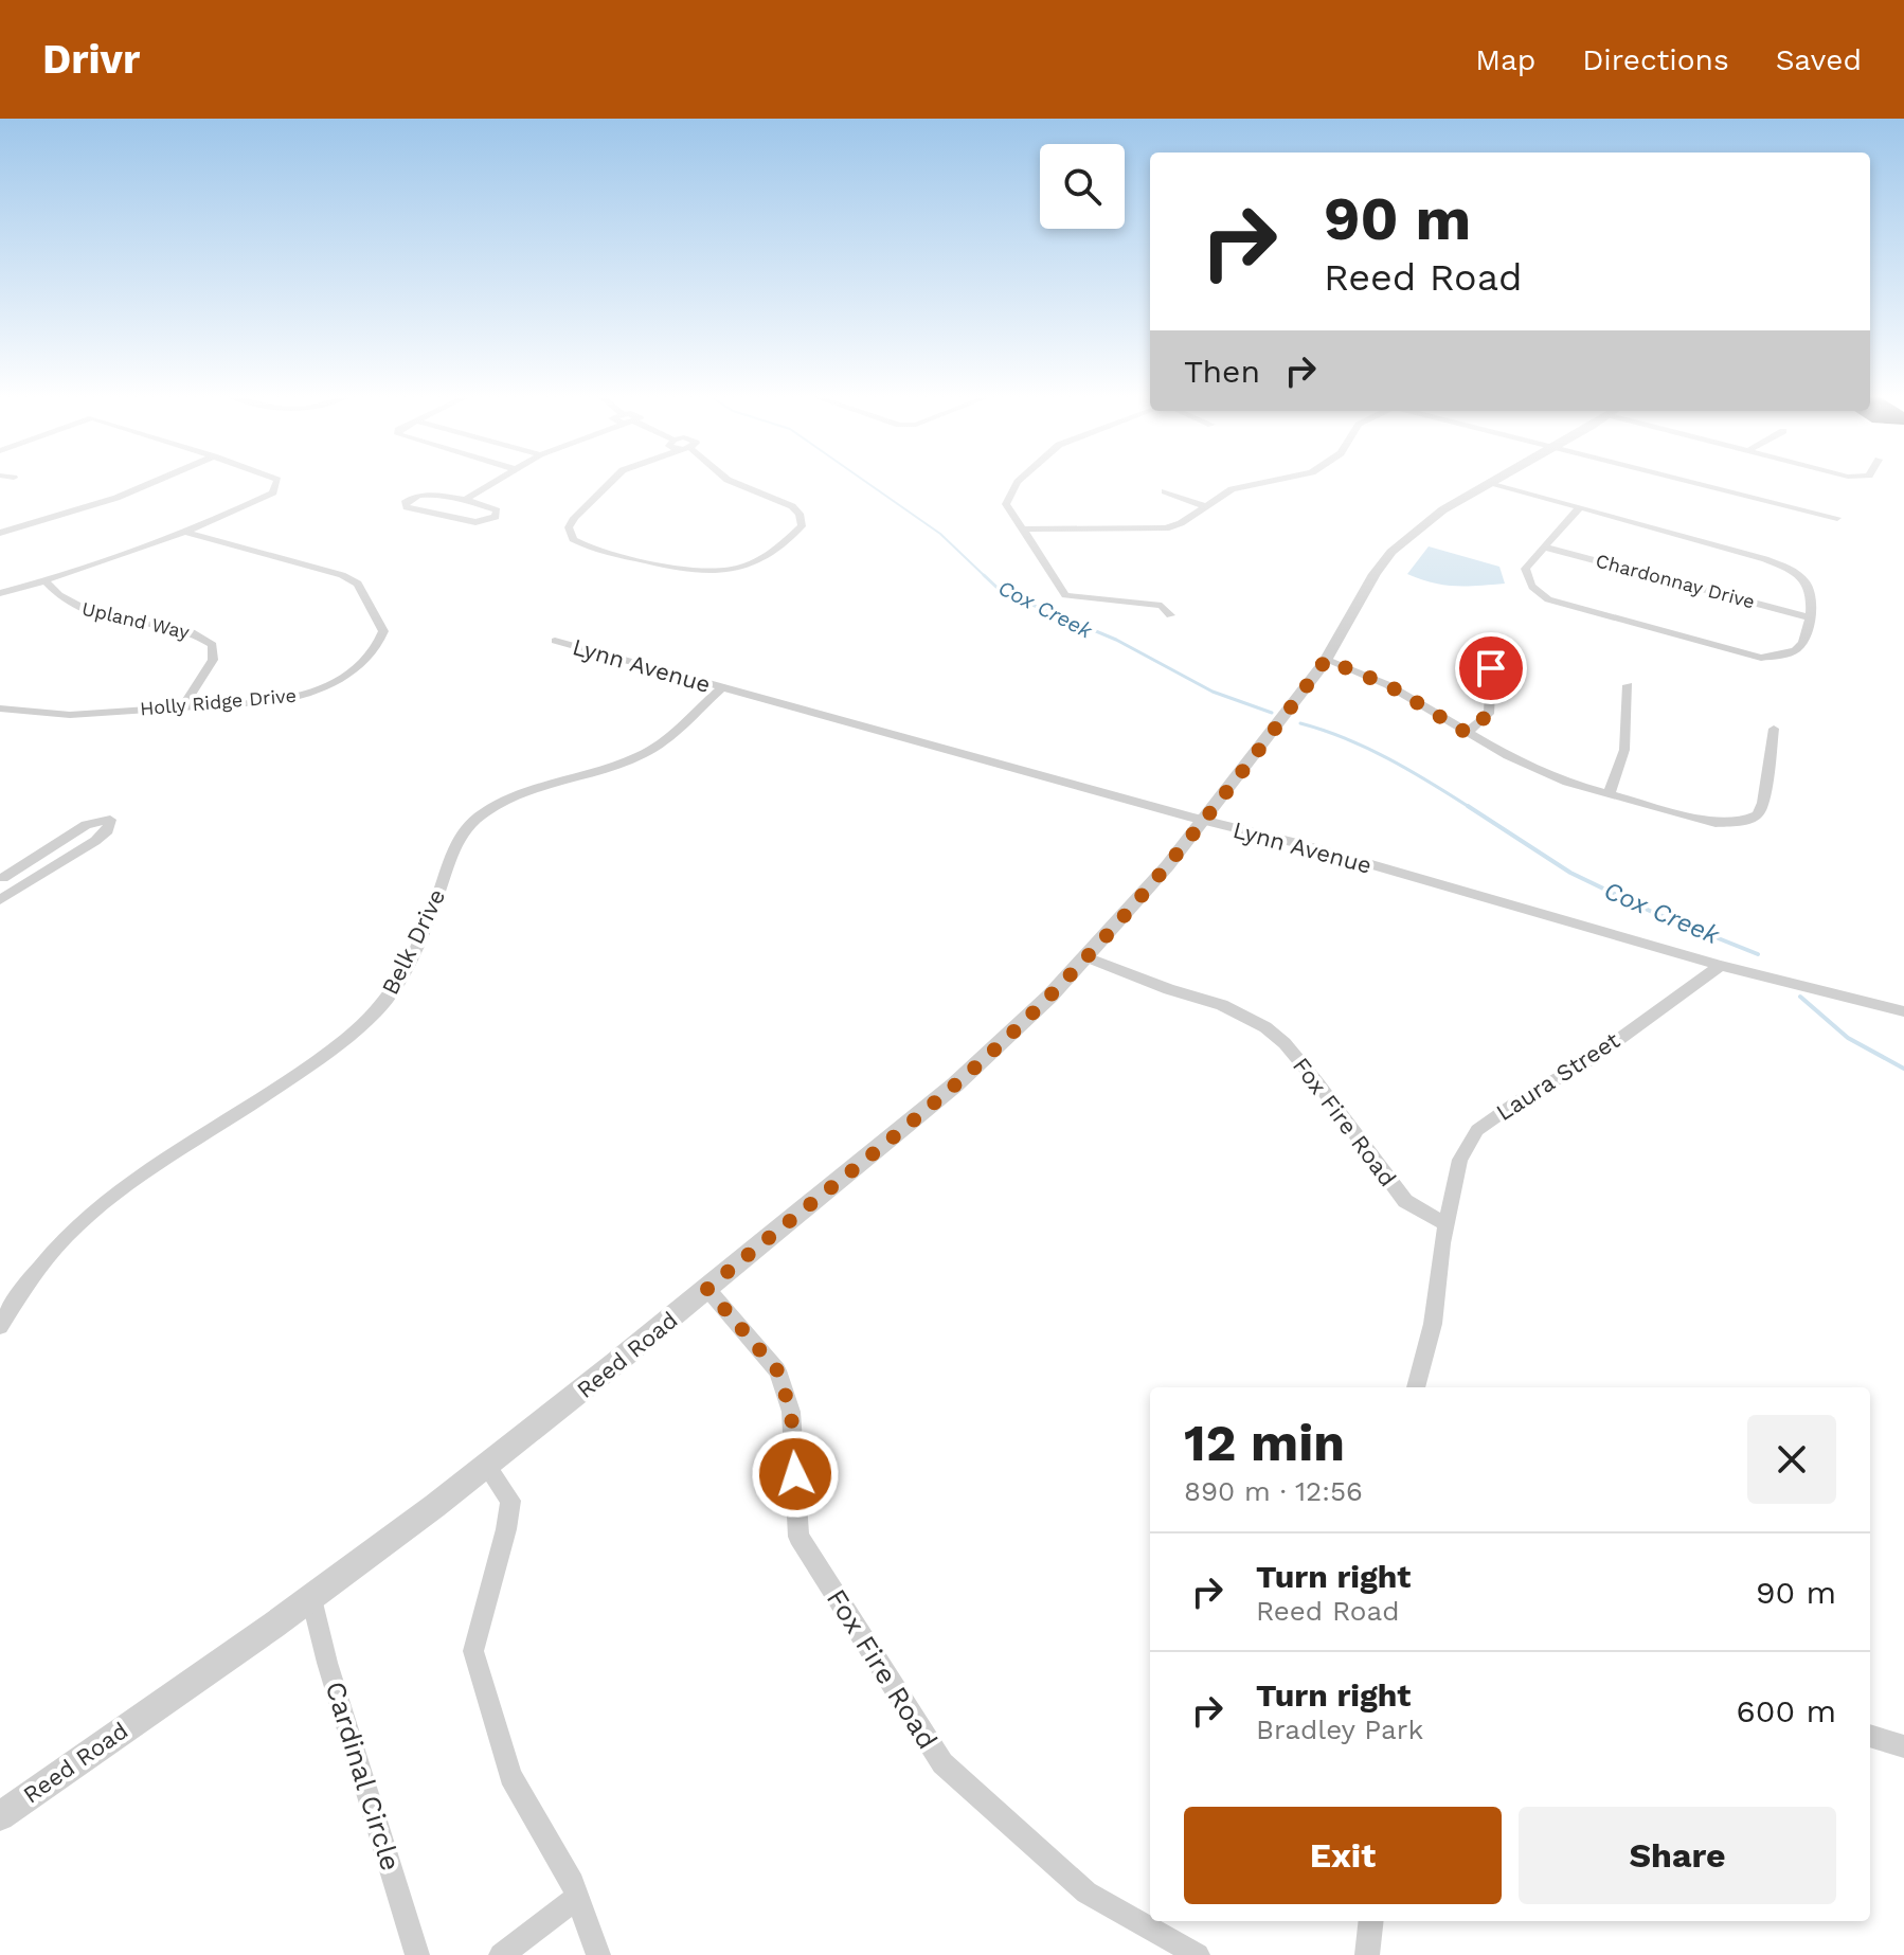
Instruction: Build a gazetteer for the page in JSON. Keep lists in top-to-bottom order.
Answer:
{
  "streets": {
    "street": [
      "Chardonnay Drive",
      "Upland Way",
      "Lynn Avenue",
      "Holly Ridge Drive",
      "Belk Drive",
      "Laura Street",
      "Fox Fire Road",
      "Reed Road",
      "Cardinal Circle"
    ]
  },
  "crossings": [
    ["Upland Way", "Holly Ridge Drive"],
    ["Lynn Avenue", "Belk Drive"],
    ["Lynn Avenue", "Laura Street"],
    ["Lynn Avenue", "Reed Road"],
    ["Laura Street", "Fox Fire Road"],
    ["Fox Fire Road", "Reed Road"],
    ["Reed Road", "Cardinal Circle"]
  ],
  "water": ["Cox Creek"],
  "page": {
    "header": "Drivr",
    "nav": ["Map", "Directions", "Saved"],
    "turn": ["90 m", "Reed Road"],
    "then": "Then",
    "heading": ["12 min", "890 m · 12:56"],
    "list": [
      {
        "name": "Turn right",
        "note": "Reed Road",
        "value": "90 m"
      },
      {
        "name": "Turn right",
        "note": "Bradley Park",
        "value": "600 m"
      }
    ],
    "buttons": ["Exit", "Share"]
  }
}
